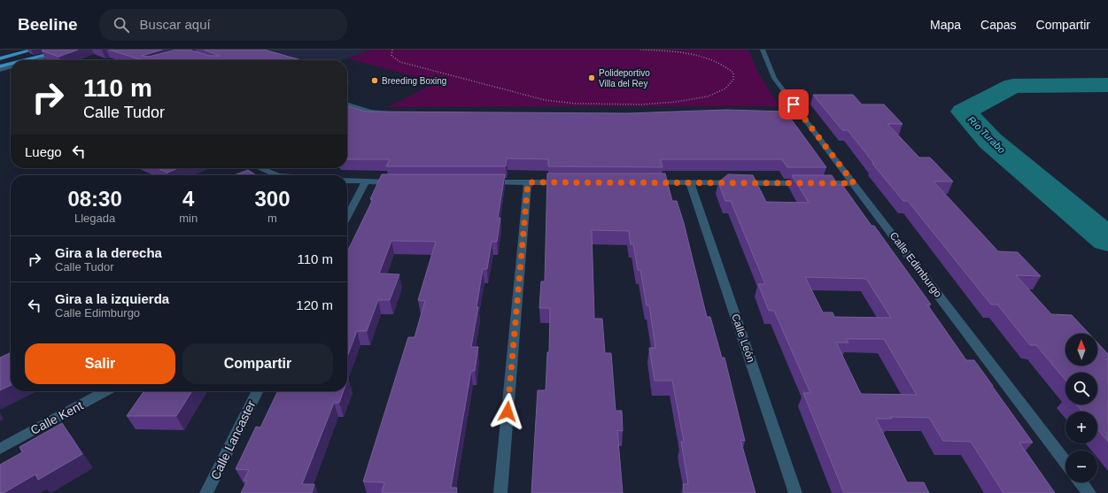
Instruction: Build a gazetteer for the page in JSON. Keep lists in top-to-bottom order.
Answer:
{
  "streets": {
    "street": [
      "Calle Edimburgo",
      "Calle León",
      "Calle Kent",
      "Calle Lancaster"
    ]
  },
  "water": ["Río Turabo"],
  "places": ["Polideportivo Villa del Rey", "Breeding Boxing"],
  "north": "top",
  "page": {
    "header": "Beeline",
    "search": "Buscar aquí",
    "nav": ["Mapa", "Capas", "Compartir"],
    "turn": ["110 m", "Calle Tudor"],
    "then": "Luego",
    "eta": [
      "08:30",
      "Llegada",
      "4",
      "min",
      "300",
      "m"
    ],
    "list": [
      {
        "name": "Gira a la derecha",
        "note": "Calle Tudor",
        "value": "110 m"
      },
      {
        "name": "Gira a la izquierda",
        "note": "Calle Edimburgo",
        "value": "120 m"
      }
    ],
    "map_buttons": ["+", "−"],
    "buttons": ["Salir", "Compartir"]
  }
}
